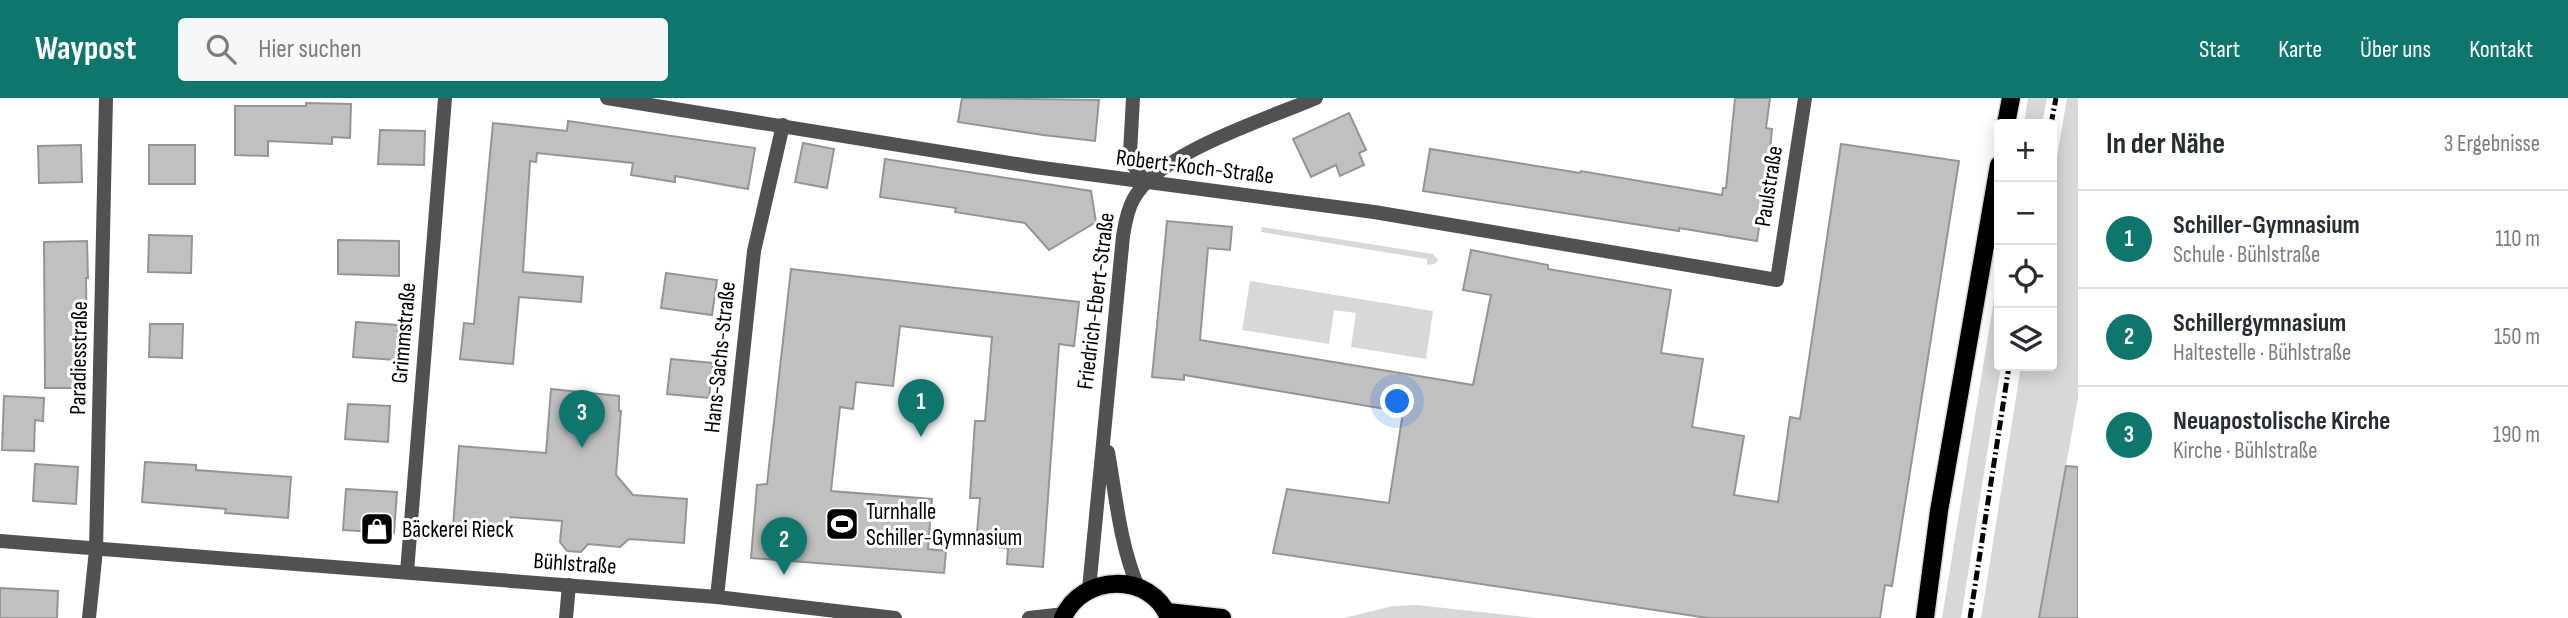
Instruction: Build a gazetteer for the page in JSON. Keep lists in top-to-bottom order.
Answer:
{
  "streets": {
    "street": [
      "Robert-Koch-Straße",
      "Paulstraße",
      "Friedrich-Ebert-Straße",
      "Grimmstraße",
      "Hans-Sachs-Straße",
      "Paradiesstraße",
      "Bühlstraße"
    ]
  },
  "crossings": [
    ["Robert-Koch-Straße", "Paulstraße"],
    ["Robert-Koch-Straße", "Friedrich-Ebert-Straße"],
    ["Robert-Koch-Straße", "Hans-Sachs-Straße"],
    ["Grimmstraße", "Bühlstraße"],
    ["Hans-Sachs-Straße", "Bühlstraße"],
    ["Paradiesstraße", "Bühlstraße"]
  ],
  "places": {
    "sports": ["Turnhalle Schiller-Gymnasium"],
    "shop": ["Bäckerei Rieck"]
  },
  "page": {
    "header": "Waypost",
    "search": "Hier suchen",
    "nav": [
      "Start",
      "Karte",
      "Über uns",
      "Kontakt"
    ],
    "heading": ["In der Nähe", "3 Ergebnisse"],
    "map_buttons": ["+", "−"],
    "list": [
      {
        "mark": "1",
        "name": "Schiller-Gymnasium",
        "note": "Schule · Bühlstraße",
        "value": "110 m"
      },
      {
        "mark": "2",
        "name": "Schillergymnasium",
        "note": "Haltestelle · Bühlstraße",
        "value": "150 m"
      },
      {
        "mark": "3",
        "name": "Neuapostolische Kirche",
        "note": "Kirche · Bühlstraße",
        "value": "190 m"
      }
    ],
    "pins": ["1", "3", "2"]
  }
}
